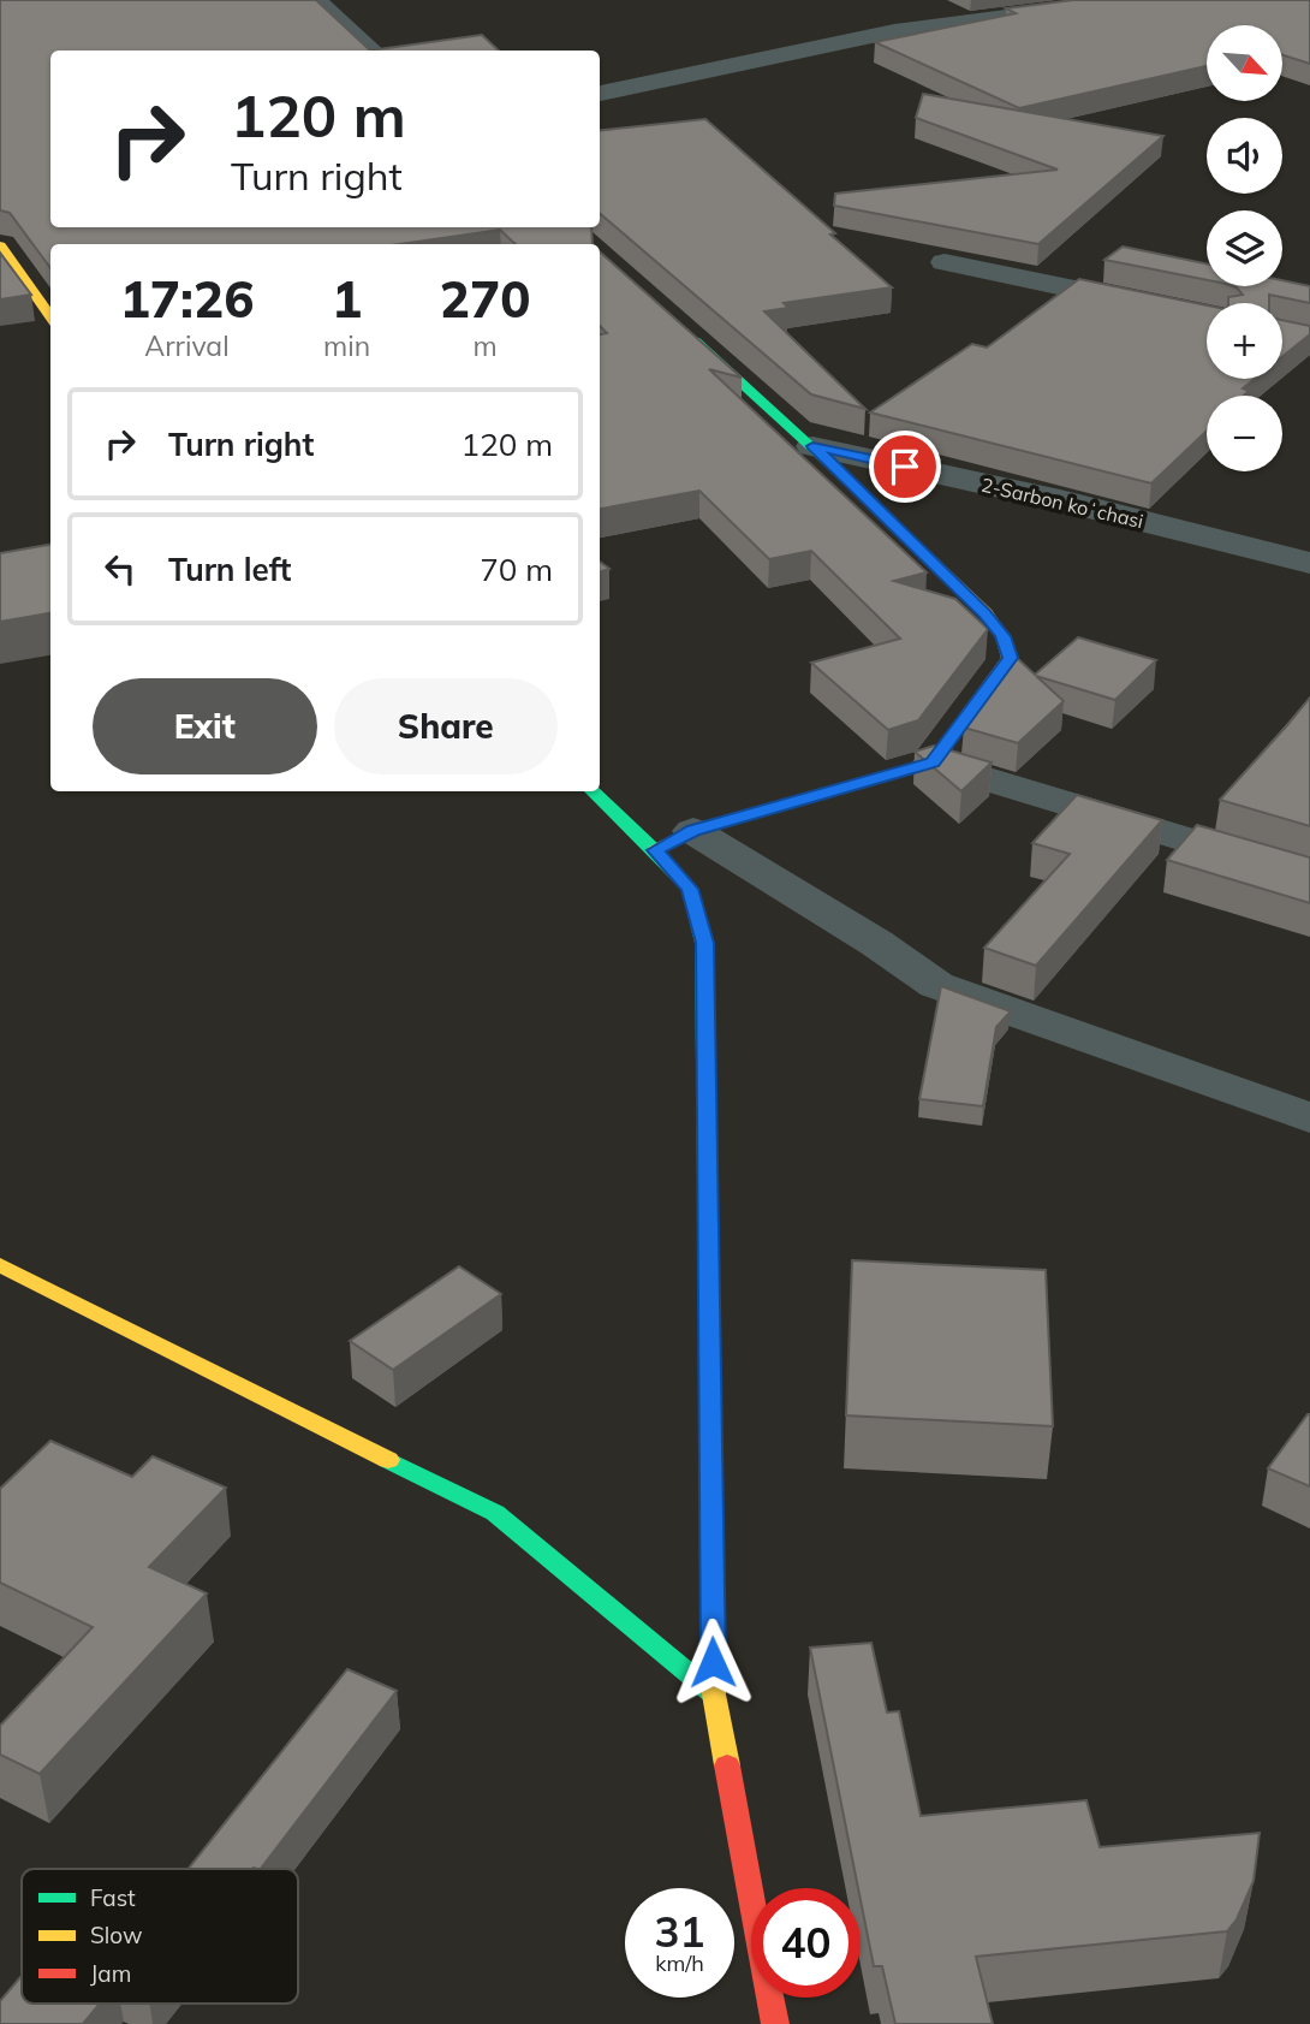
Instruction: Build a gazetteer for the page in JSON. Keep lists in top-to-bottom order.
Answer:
{
  "streets": {
    "street": ["2-Sarbon koʻchasi"]
  },
  "legend": ["Fast", "Slow", "Jam"],
  "north": "bottom right",
  "page": {
    "map_buttons": ["+", "−"],
    "turn": ["120 m", "Turn right"],
    "eta": [
      "17:26",
      "Arrival",
      "1",
      "min",
      "270",
      "m"
    ],
    "list": [
      {
        "name": "Turn right",
        "value": "120 m"
      },
      {
        "name": "Turn left",
        "value": "70 m"
      }
    ],
    "buttons": ["Exit", "Share"],
    "speed": "31 km/h",
    "limit": "40"
  }
}
